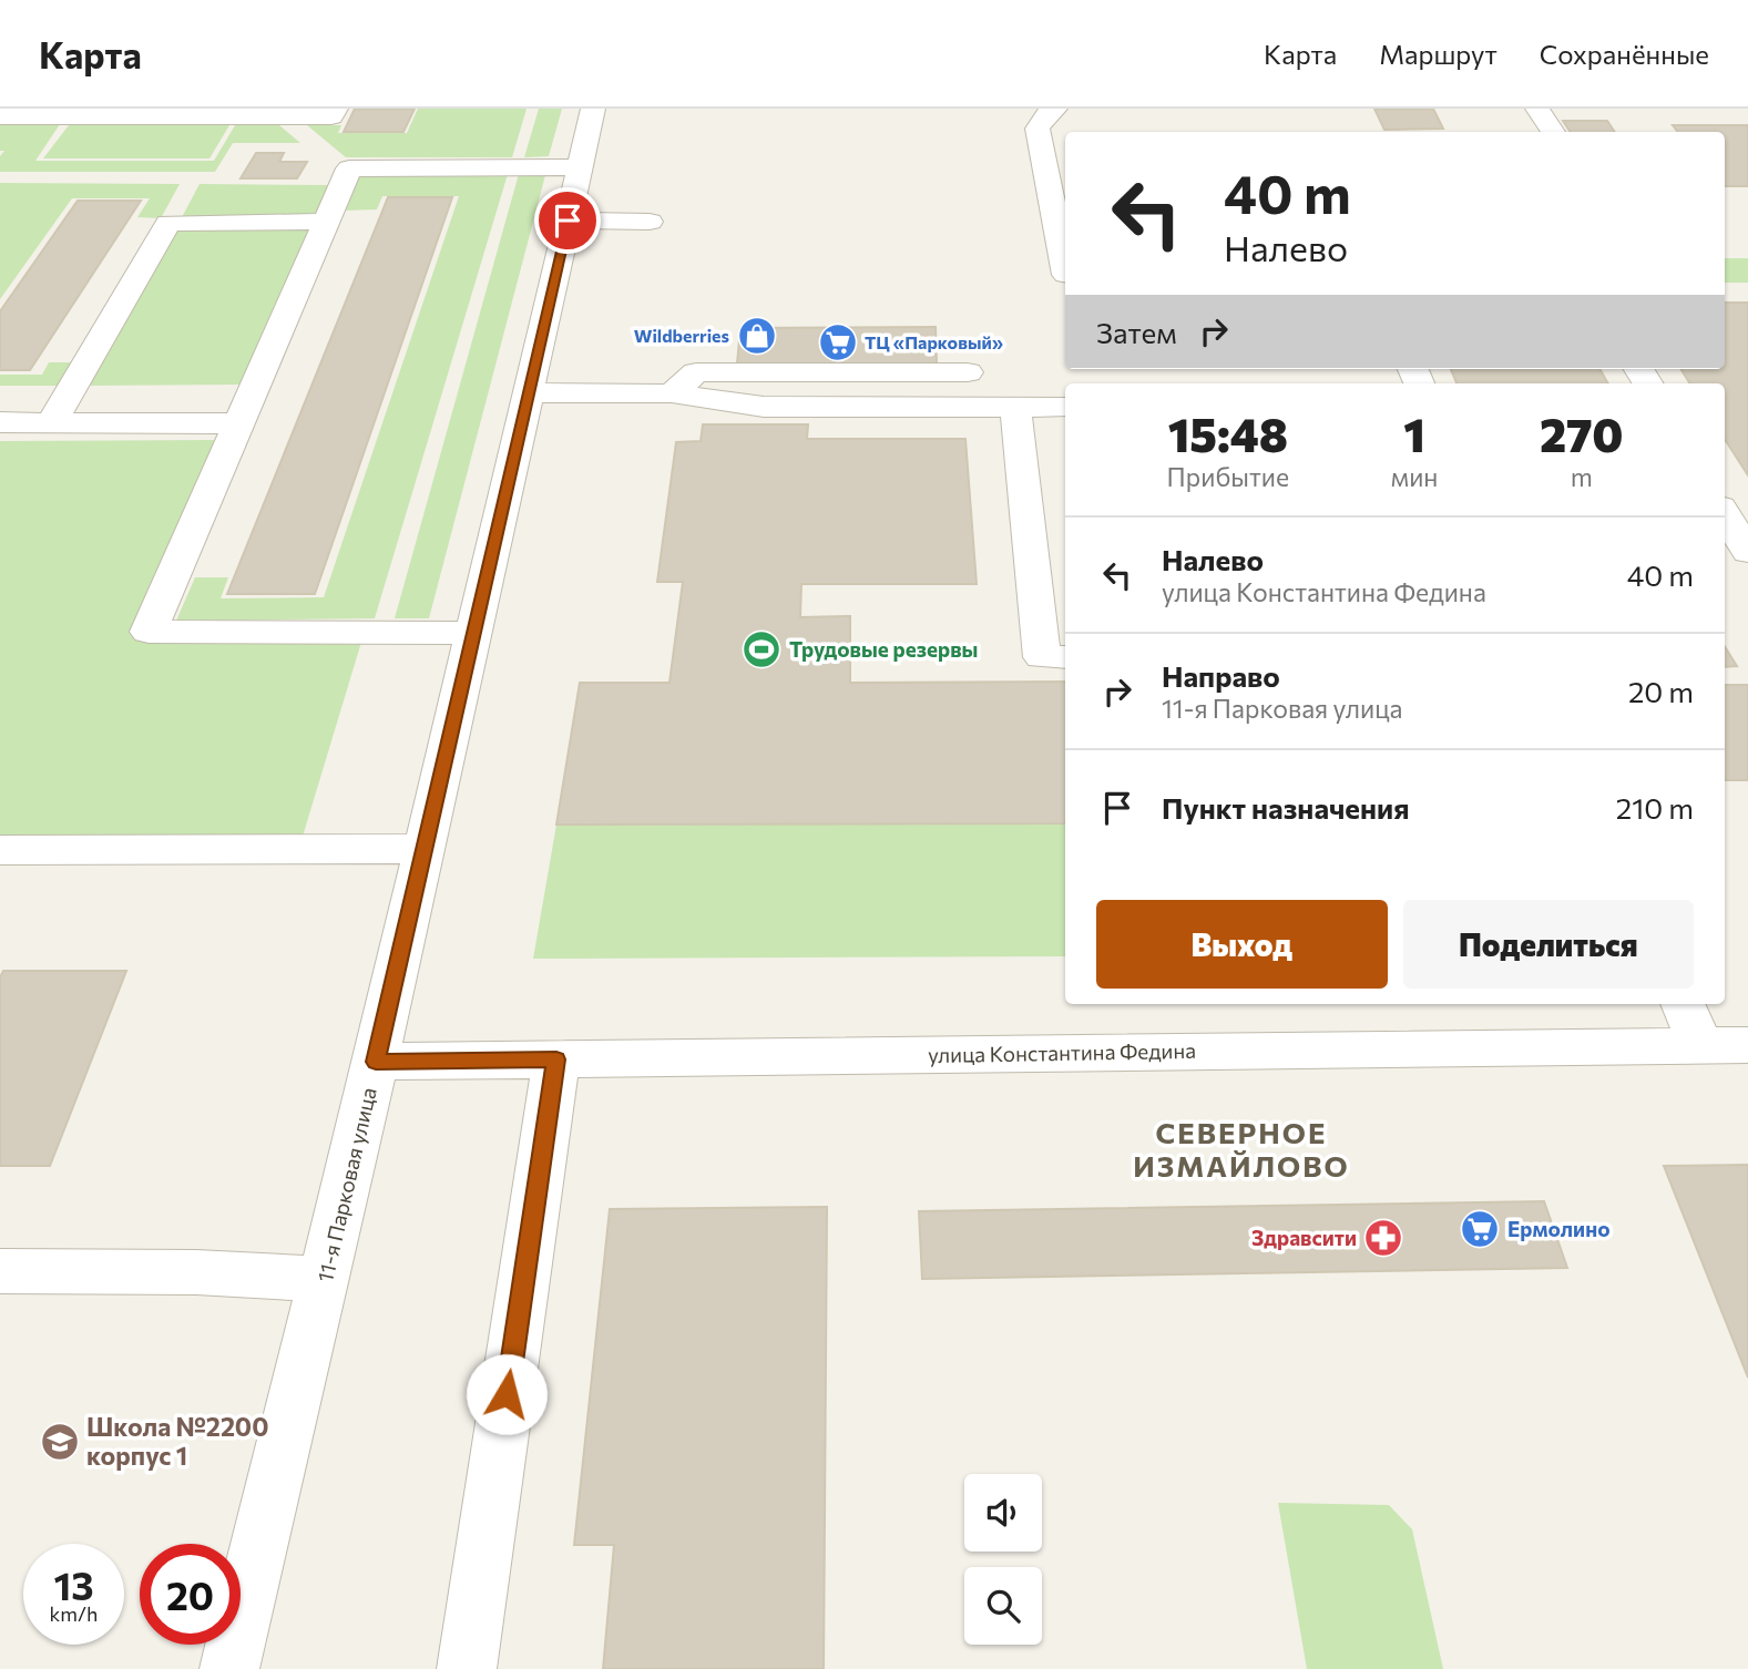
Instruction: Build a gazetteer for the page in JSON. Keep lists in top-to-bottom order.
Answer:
{
  "streets": {
    "street": ["улица Константина Федина", "11-я Парковая улица"]
  },
  "crossings": [
    ["улица Константина Федина", "11-я Парковая улица"]
  ],
  "districts": ["СЕВЕРНОЕ ИЗМАЙЛОВО"],
  "places": {
    "shop": ["Wildberries"],
    "supermarket": ["ТЦ «Парковый»", "Ермолино"],
    "sports": ["Трудовые резервы"],
    "pharmacy": ["Здравсити"],
    "school or university": ["Школа №2200 корпус 1"]
  },
  "page": {
    "header": "Карта",
    "nav": ["Карта", "Маршрут", "Сохранённые"],
    "turn": ["40 m", "Налево"],
    "then": "Затем",
    "eta": [
      "15:48",
      "Прибытие",
      "1",
      "мин",
      "270",
      "m"
    ],
    "list": [
      {
        "name": "Налево",
        "note": "улица Константина Федина",
        "value": "40 m"
      },
      {
        "name": "Направо",
        "note": "11-я Парковая улица",
        "value": "20 m"
      },
      {
        "name": "Пункт назначения",
        "value": "210 m"
      }
    ],
    "buttons": ["Выход", "Поделиться"],
    "speed": "13 km/h",
    "limit": "20"
  }
}
